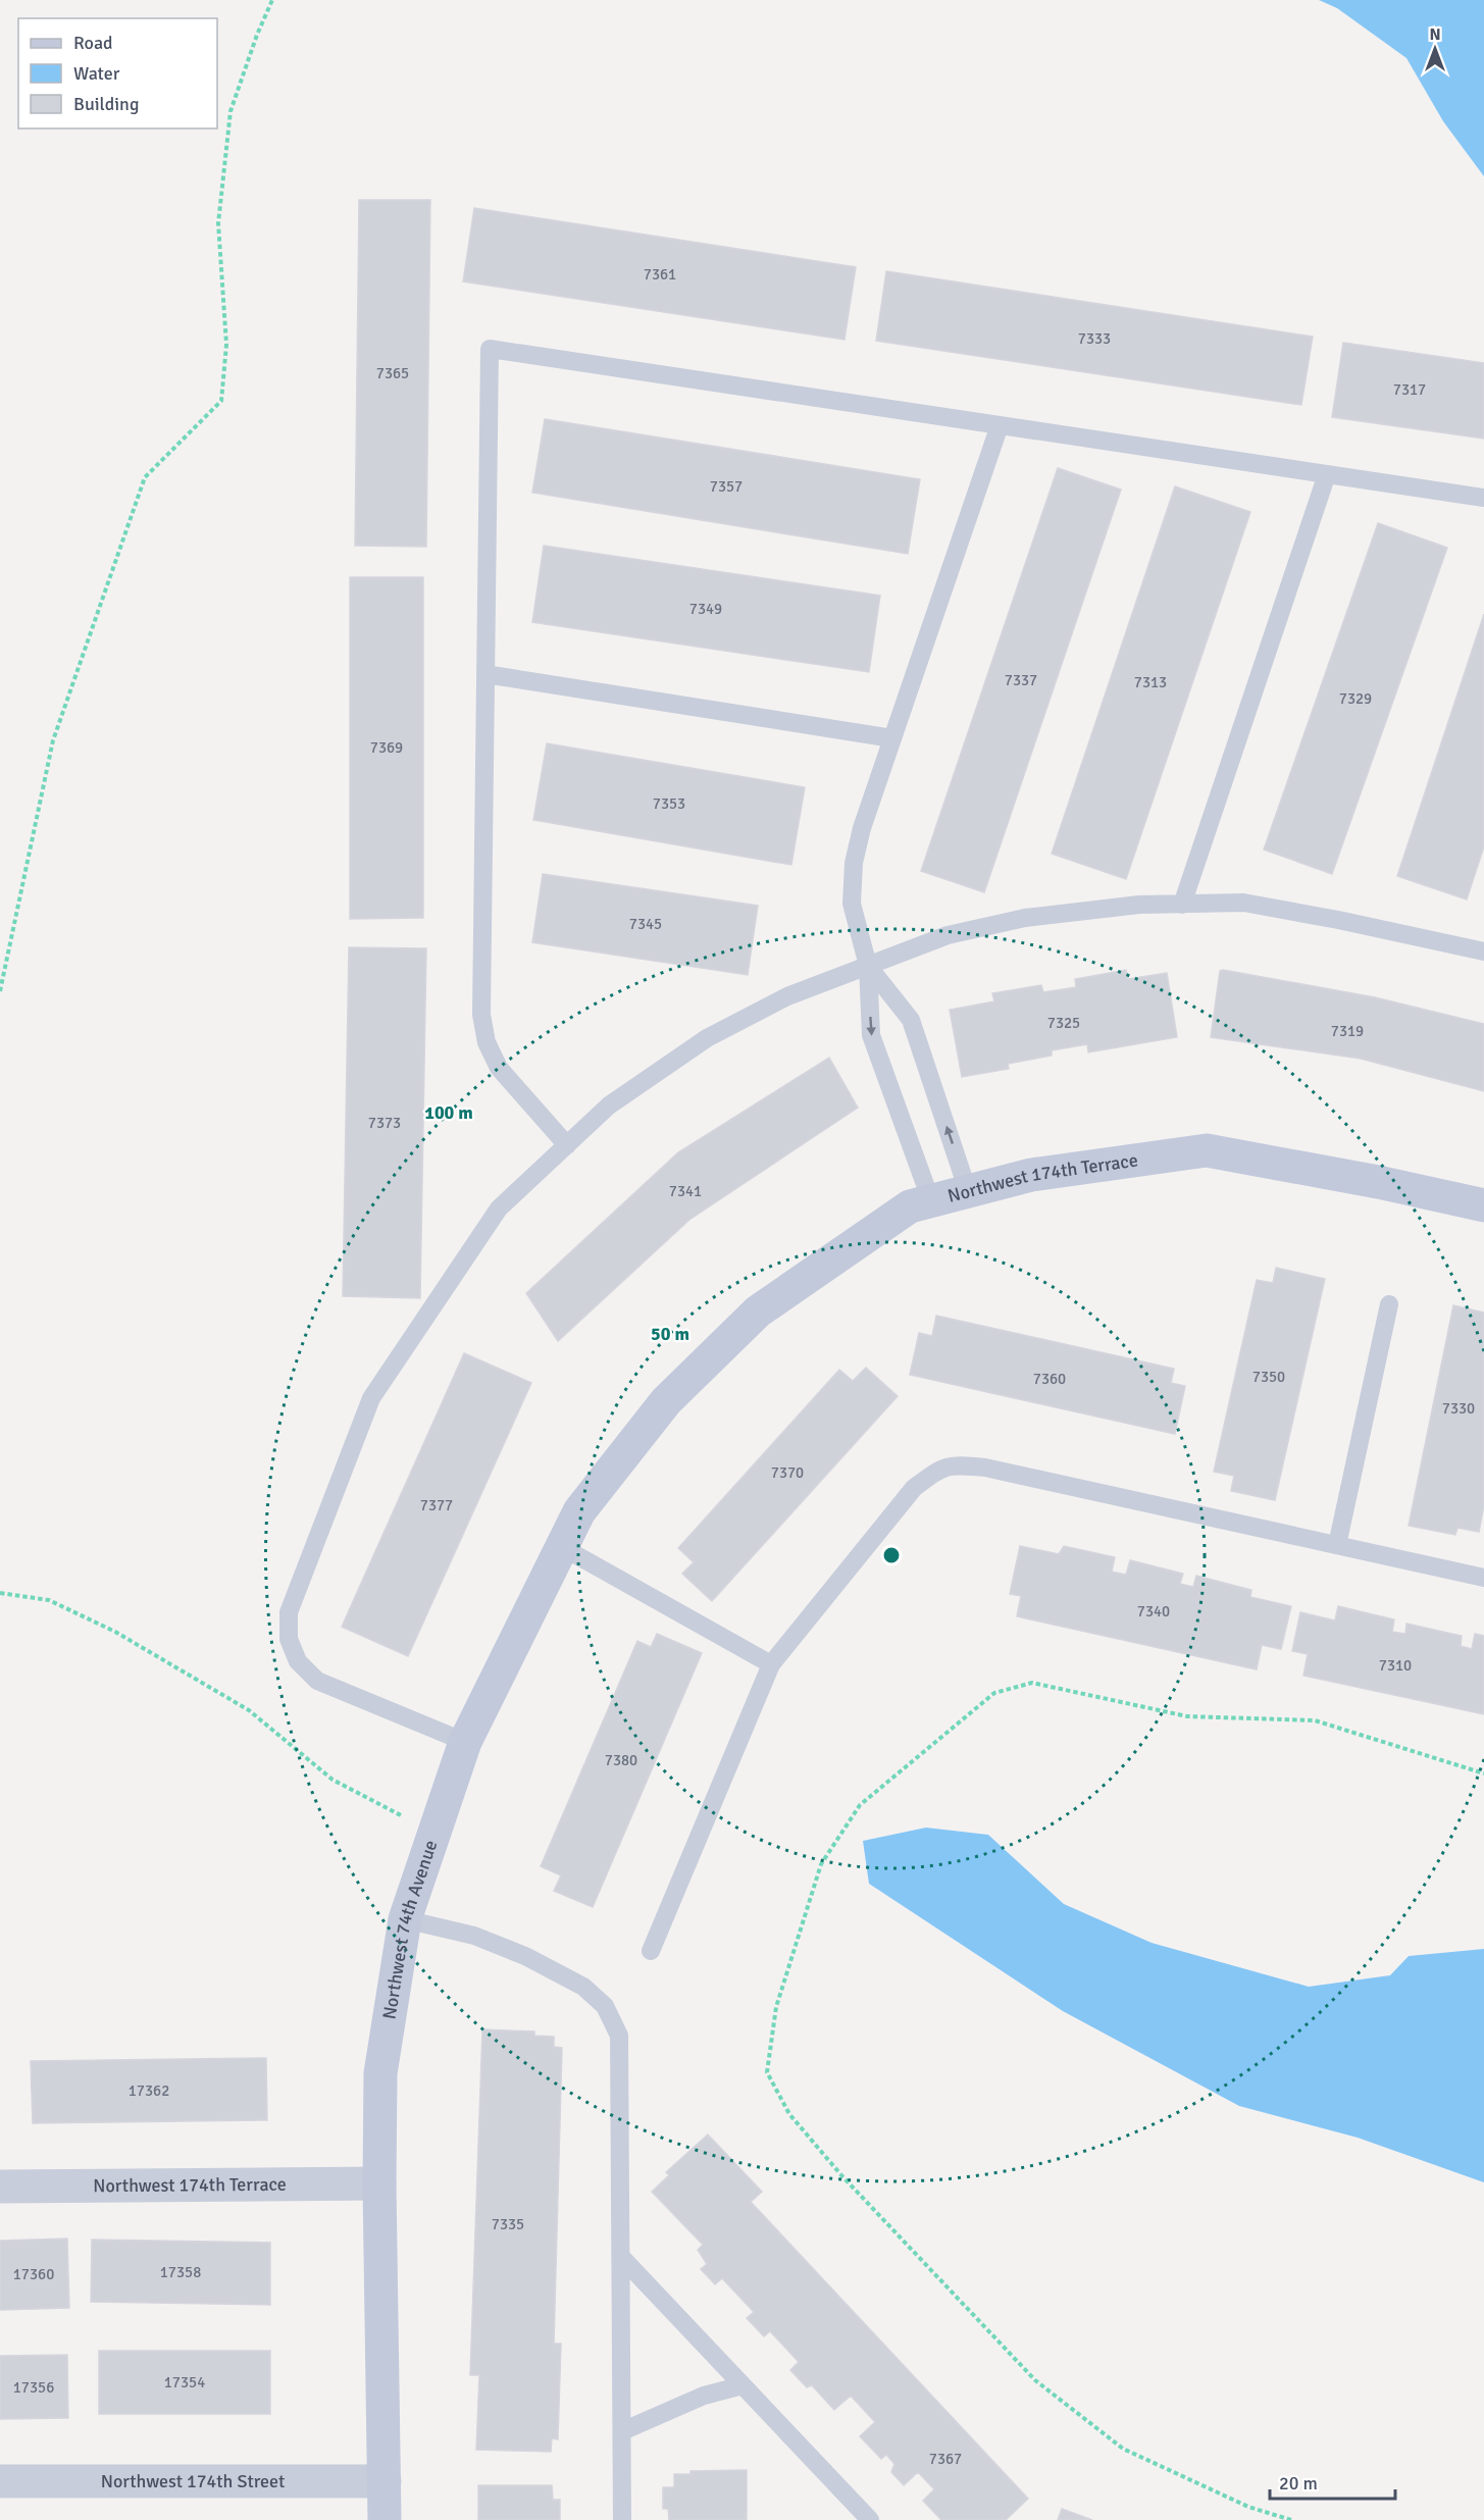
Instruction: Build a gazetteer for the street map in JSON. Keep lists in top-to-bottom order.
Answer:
{
  "streets": {
    "street": ["Northwest 174th Terrace", "Northwest 74th Avenue", "Northwest 174th Street"]
  },
  "crossings": [
    ["Northwest 174th Terrace", "Northwest 74th Avenue"],
    ["Northwest 74th Avenue", "Northwest 174th Street"]
  ],
  "house_numbers": [
    "7361",
    "7333",
    "7365",
    "7317",
    "7357",
    "7349",
    "7337",
    "7313",
    "7329",
    "7369",
    "7353",
    "7345",
    "7325",
    "7319",
    "7373",
    "7341",
    "7350",
    "7360",
    "7330",
    "7370",
    "7377",
    "7340",
    "7310",
    "7380",
    "17362",
    "7335",
    "17358",
    "17360",
    "17354",
    "17356",
    "7367"
  ],
  "legend": ["Road", "Water", "Building"],
  "scale_bar": "20 m",
  "north": "top",
  "rings": ["100 m", "50 m"]
}
